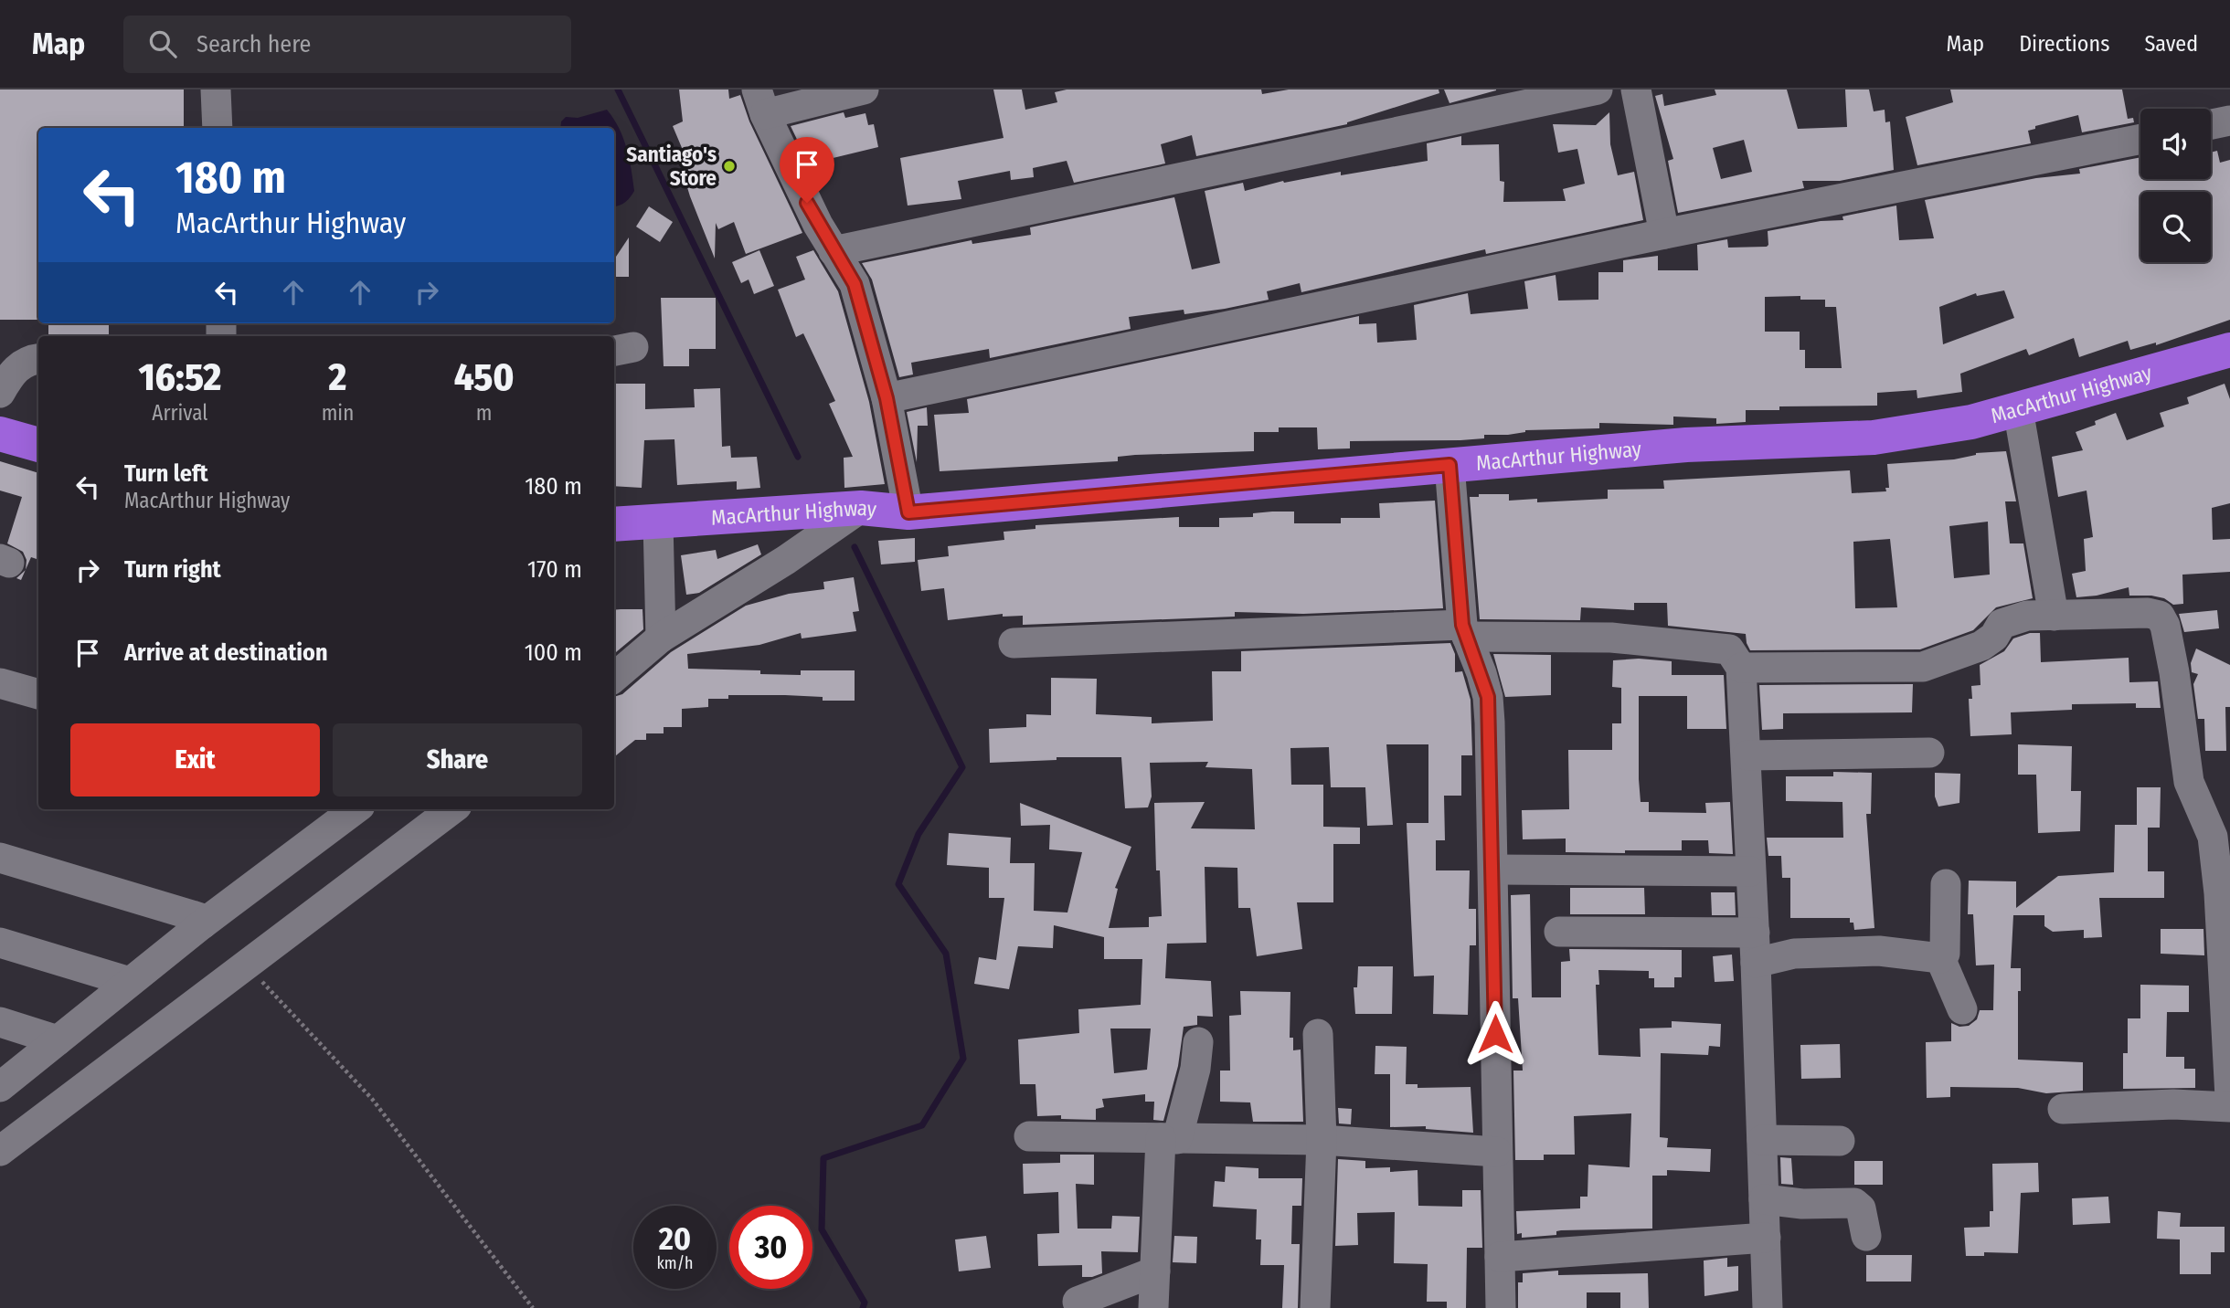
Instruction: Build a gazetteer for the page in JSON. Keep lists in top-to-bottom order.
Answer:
{
  "streets": {
    "highway": ["MacArthur Highway"]
  },
  "places": ["Santiago's Store"],
  "page": {
    "header": "Map",
    "search": "Search here",
    "nav": ["Map", "Directions", "Saved"],
    "turn": ["180 m", "MacArthur Highway"],
    "eta": [
      "16:52",
      "Arrival",
      "2",
      "min",
      "450",
      "m"
    ],
    "list": [
      {
        "name": "Turn left",
        "note": "MacArthur Highway",
        "value": "180 m"
      },
      {
        "name": "Turn right",
        "value": "170 m"
      },
      {
        "name": "Arrive at destination",
        "value": "100 m"
      }
    ],
    "buttons": ["Exit", "Share"],
    "speed": "20 km/h",
    "limit": "30"
  }
}
